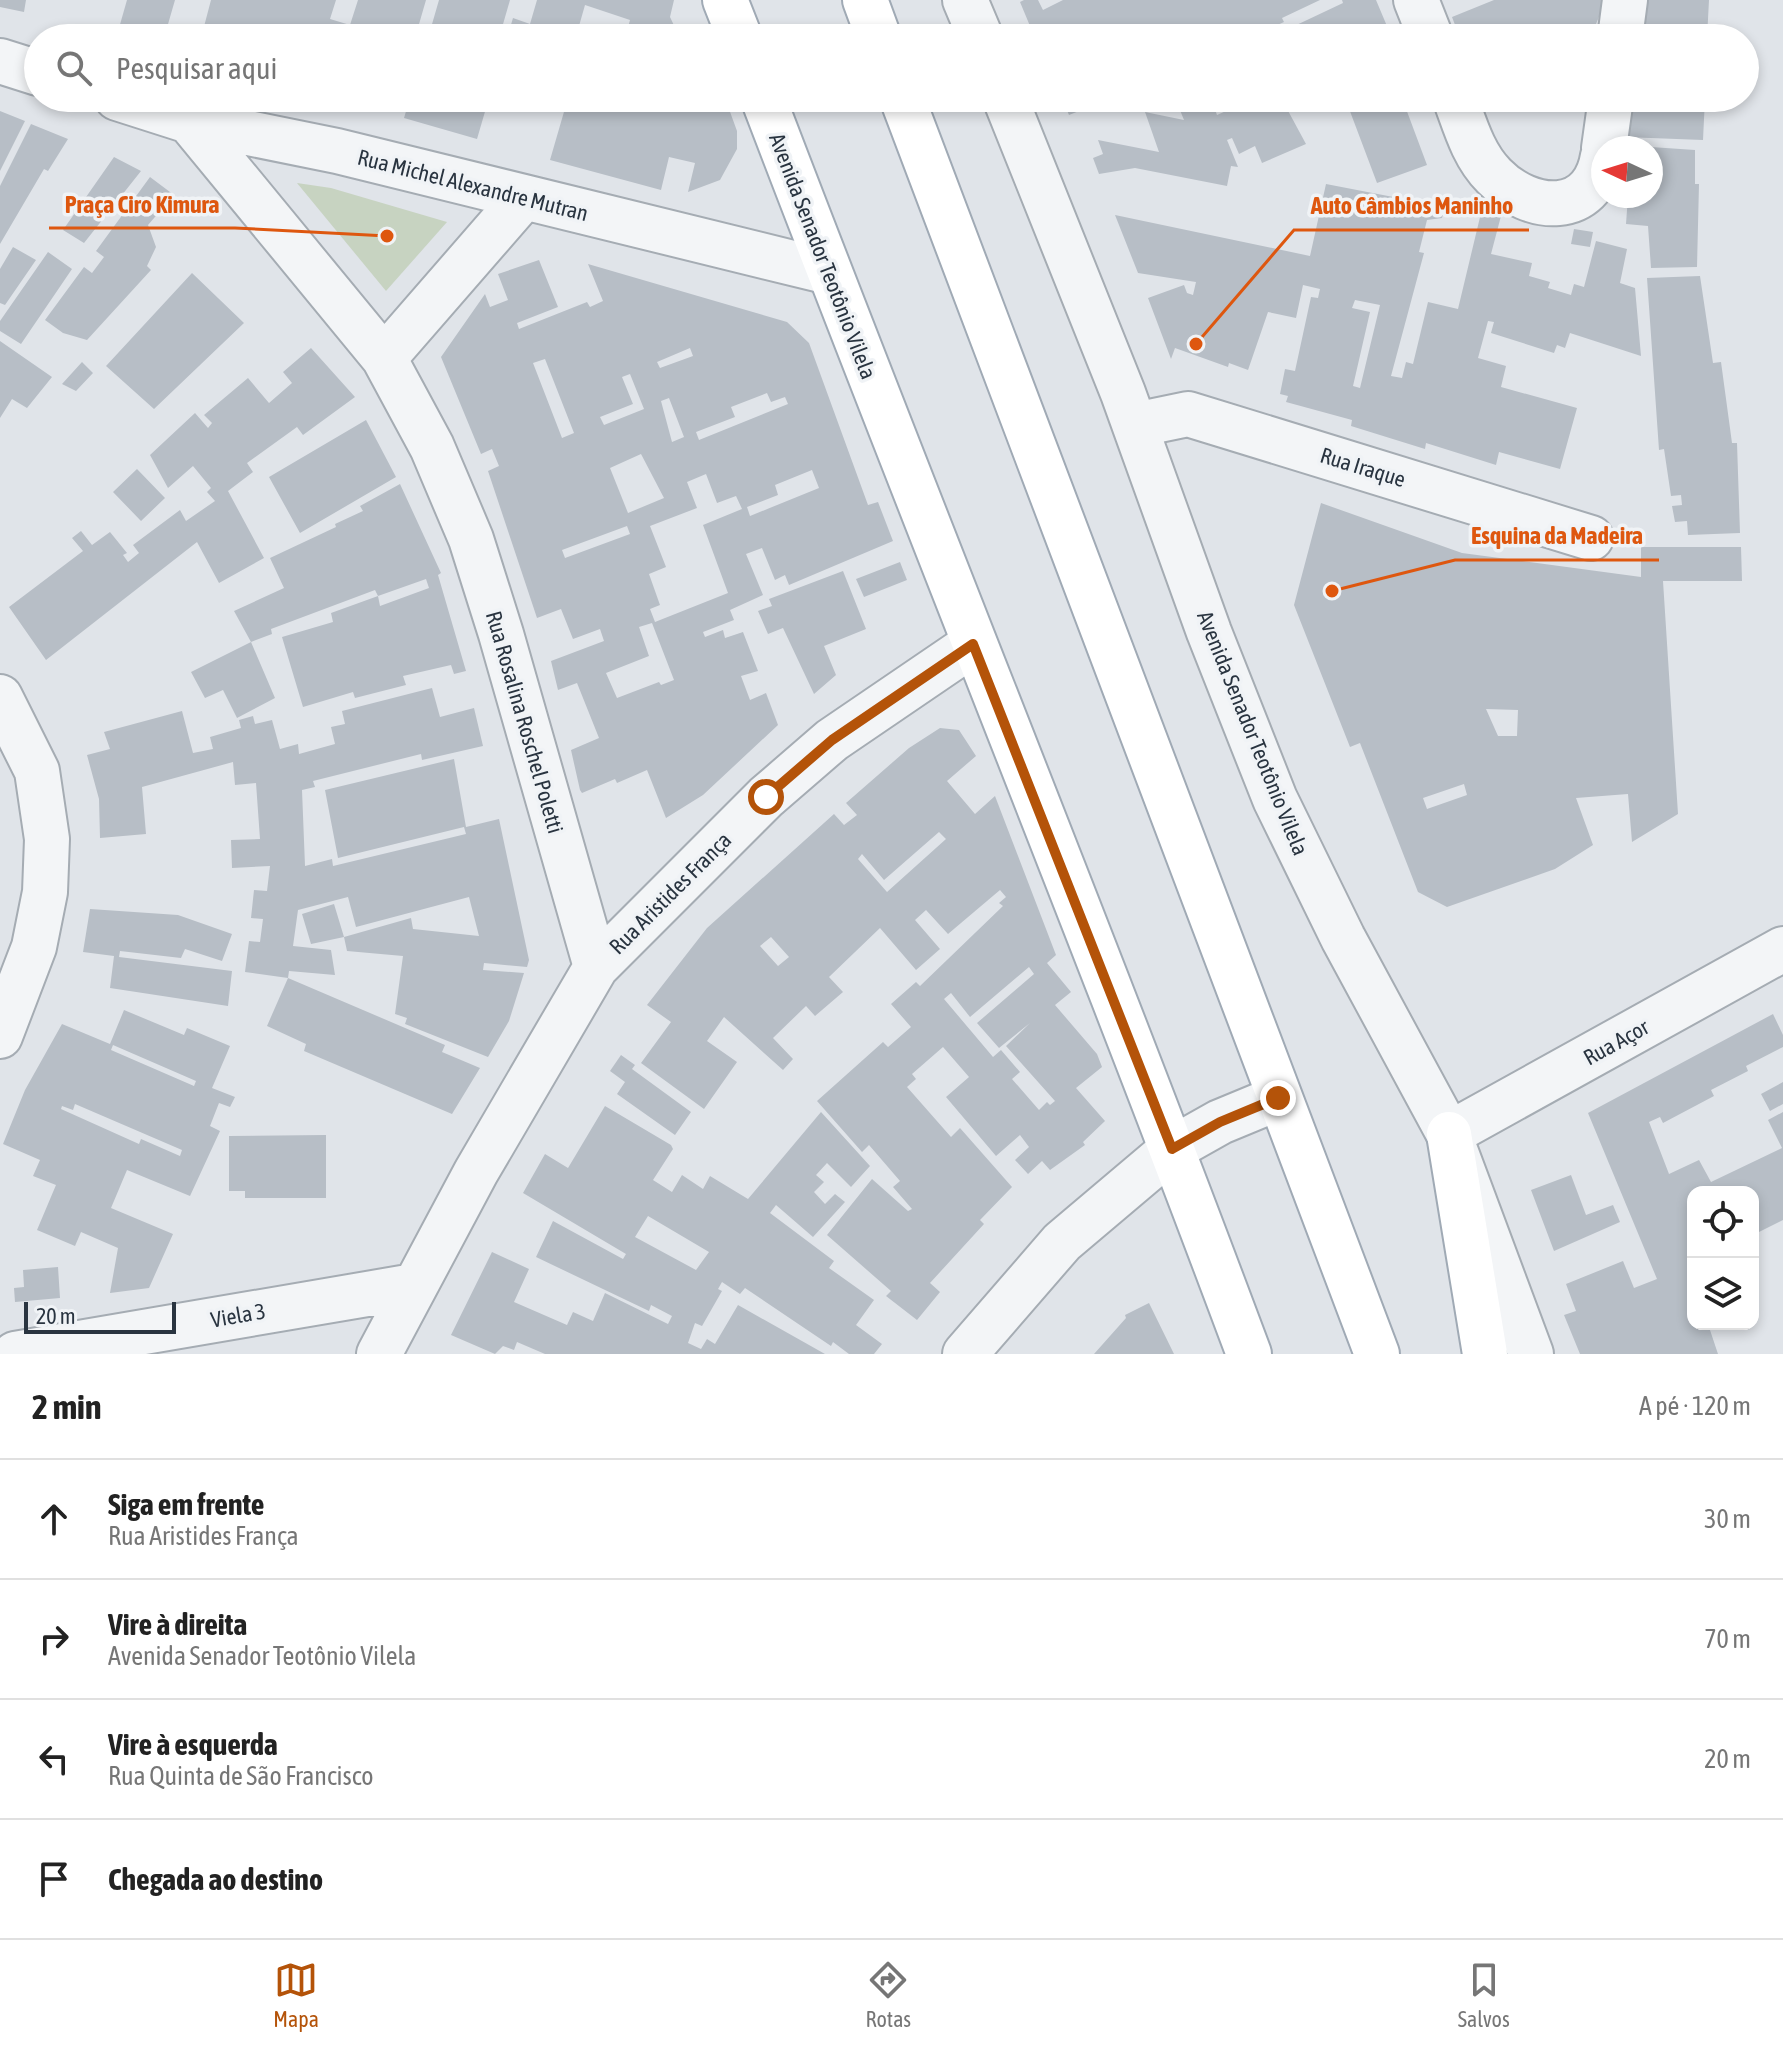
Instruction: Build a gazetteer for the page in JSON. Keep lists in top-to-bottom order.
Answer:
{
  "streets": {
    "main road": ["Avenida Senador Teotônio Vilela"],
    "street": [
      "Rua Michel Alexandre Mutran",
      "Rua Iraque",
      "Rua Rosalina Roschel Poletti",
      "Rua Aristides França",
      "Rua Açor",
      "Viela 3"
    ]
  },
  "crossings": [
    ["Rua Michel Alexandre Mutran", "Avenida Senador Teotônio Vilela"],
    ["Rua Michel Alexandre Mutran", "Rua Rosalina Roschel Poletti"],
    ["Avenida Senador Teotônio Vilela", "Rua Iraque"],
    ["Avenida Senador Teotônio Vilela", "Rua Aristides França"],
    ["Avenida Senador Teotônio Vilela", "Rua Açor"],
    ["Rua Rosalina Roschel Poletti", "Rua Aristides França"]
  ],
  "places": ["Praça Ciro Kimura", "Auto Câmbios Maninho", "Esquina da Madeira"],
  "scale_bar": "20 m",
  "north": "left",
  "page": {
    "search": "Pesquisar aqui",
    "scale": "20 m",
    "heading": ["2 min", "A pé · 120 m"],
    "list": [
      ["Siga em frente", "Rua Aristides França", "30 m"],
      ["Vire à direita", "Avenida Senador Teotônio Vilela", "70 m"],
      ["Vire à esquerda", "Rua Quinta de São Francisco", "20 m"],
      "Chegada ao destino"
    ],
    "nav": ["Mapa", "Rotas", "Salvos"]
  }
}
